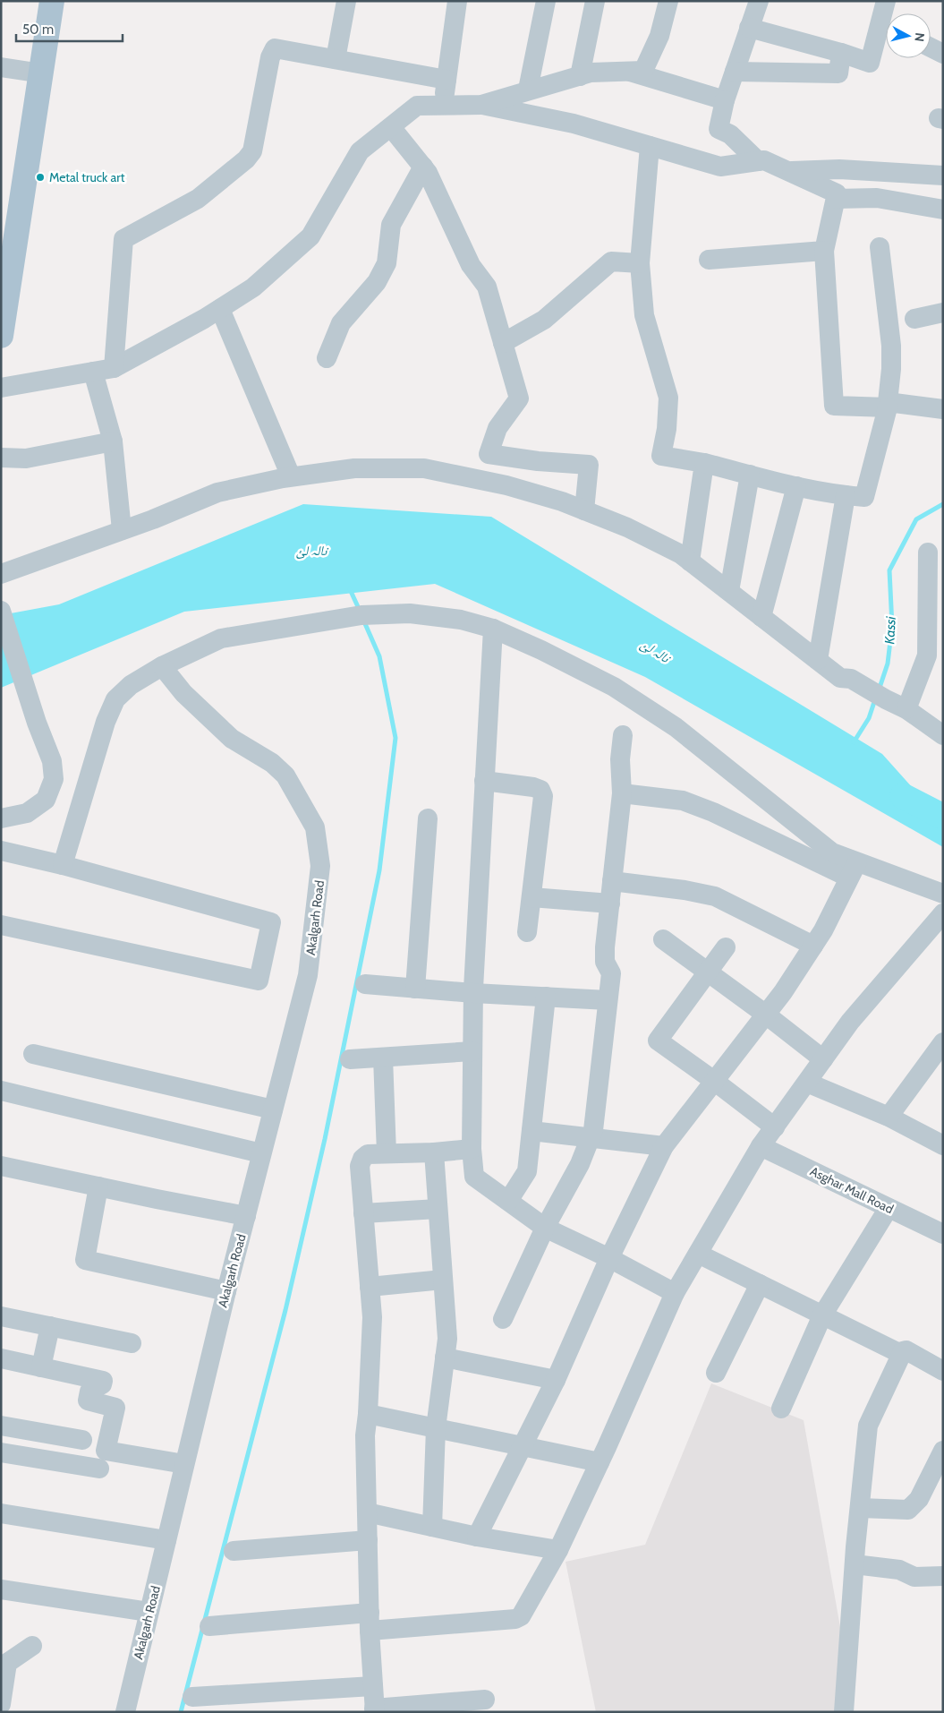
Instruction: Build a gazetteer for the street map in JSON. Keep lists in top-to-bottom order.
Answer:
{
  "streets": {
    "street": ["Akalgarh Road", "Asghar Mall Road"]
  },
  "water": ["نالہ لئ", "Kassi"],
  "places": ["Metal truck art"],
  "scale_bar": "50 m",
  "north": "right"
}
